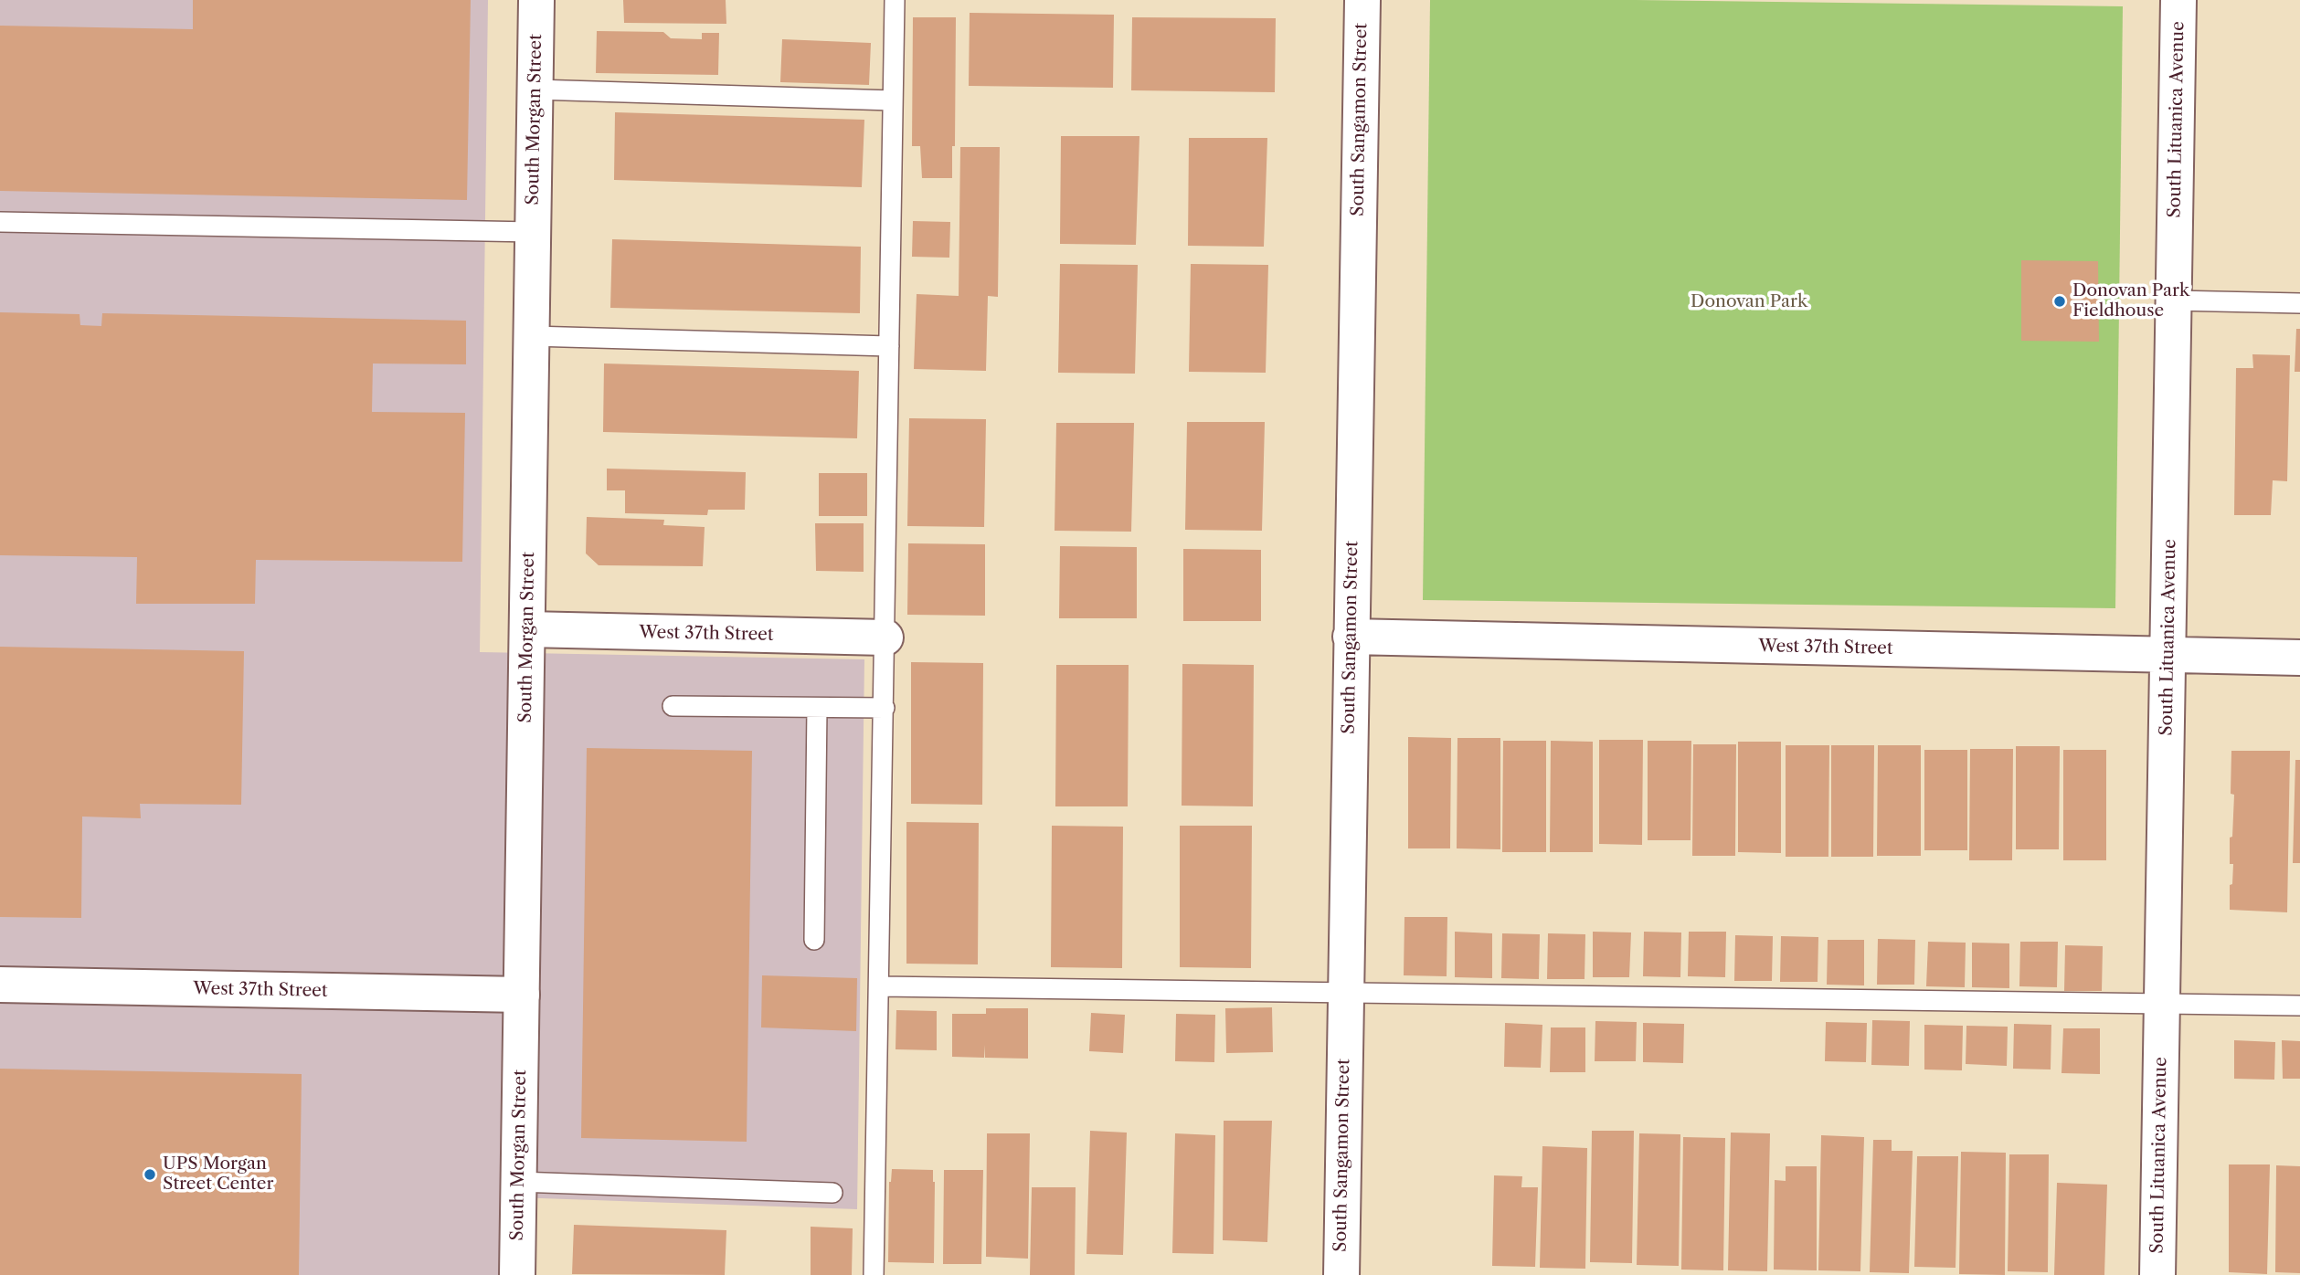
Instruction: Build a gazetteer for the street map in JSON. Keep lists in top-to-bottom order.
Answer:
{
  "streets": {
    "street": [
      "South Morgan Street",
      "South Sangamon Street",
      "South Lituanica Avenue",
      "West 37th Street"
    ]
  },
  "crossings": [
    ["South Morgan Street", "West 37th Street"],
    ["South Sangamon Street", "West 37th Street"],
    ["South Lituanica Avenue", "West 37th Street"]
  ],
  "parks": ["Donovan Park"],
  "places": ["Donovan Park Fieldhouse", "UPS Morgan Street Center"]
}
